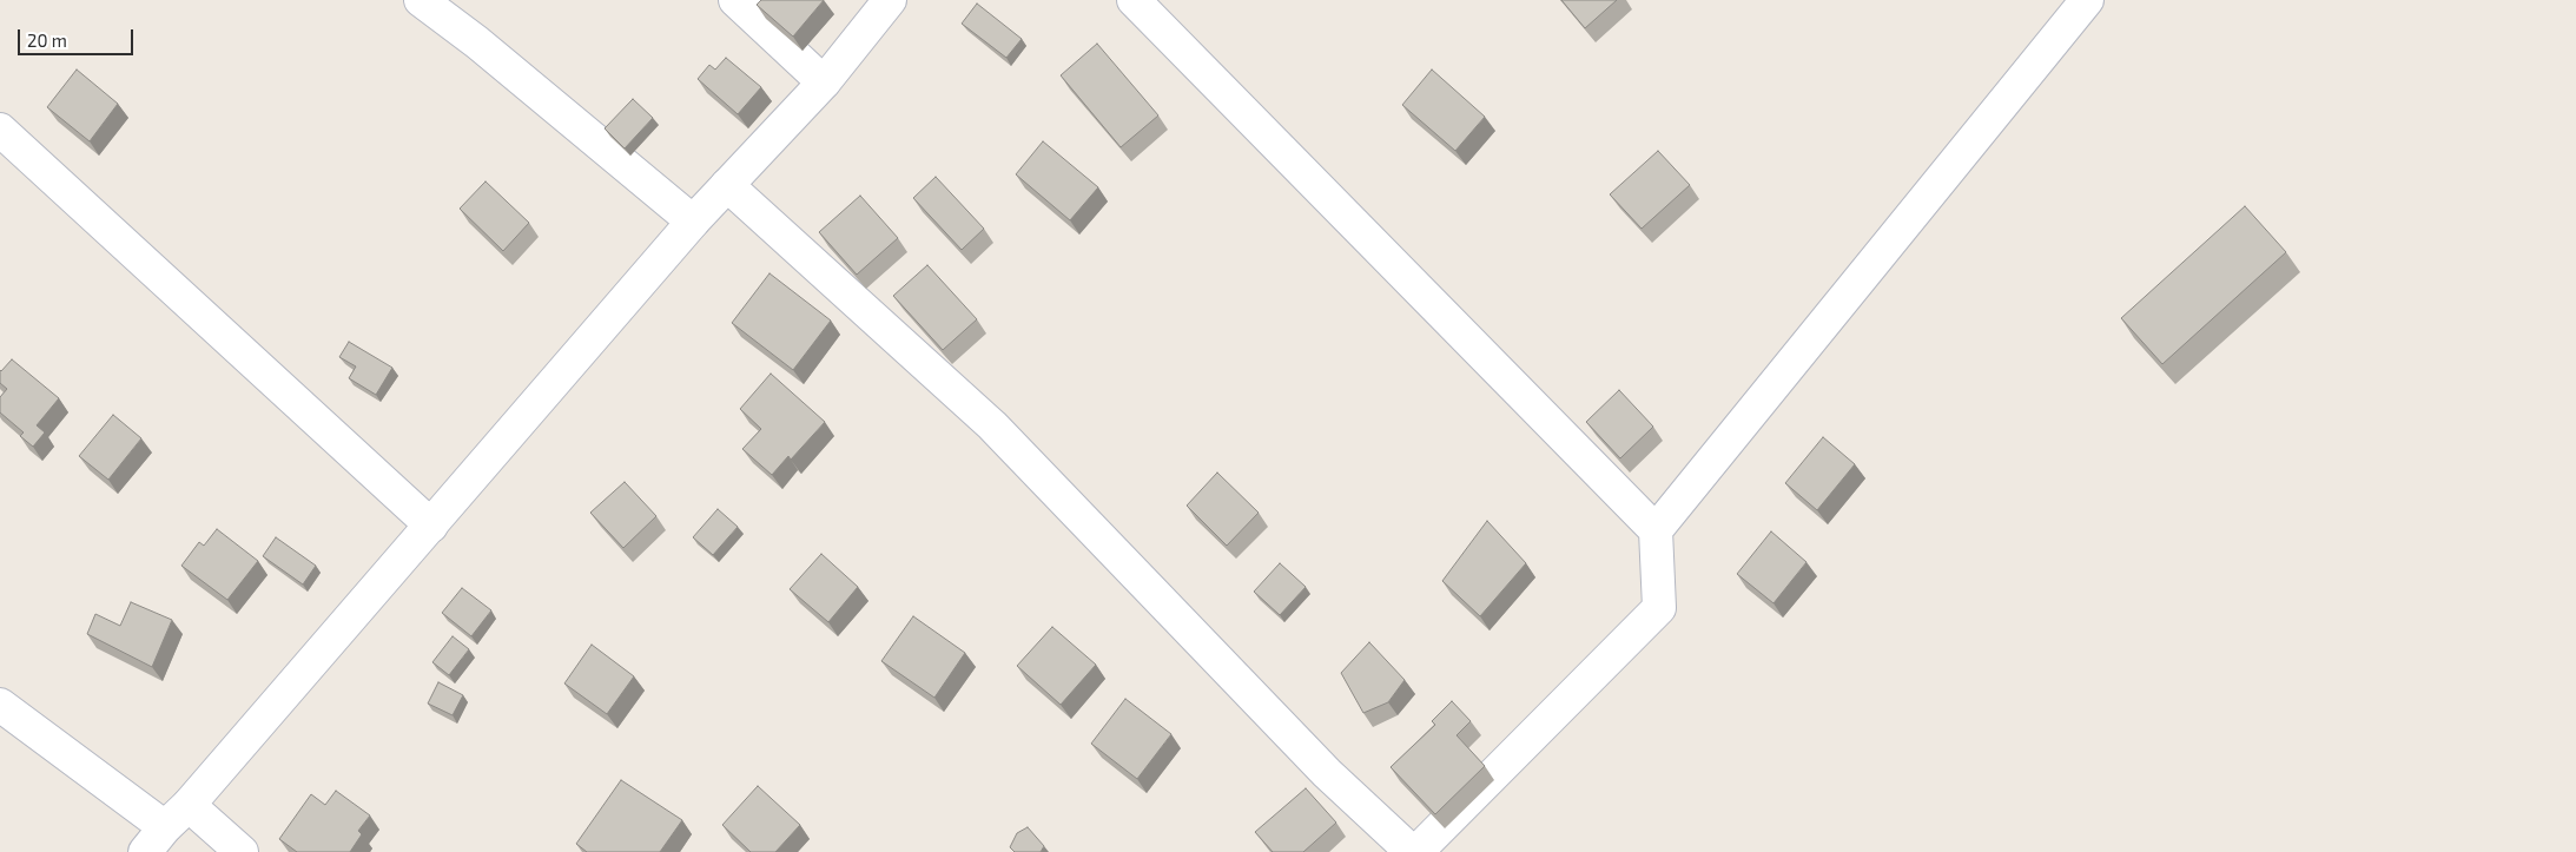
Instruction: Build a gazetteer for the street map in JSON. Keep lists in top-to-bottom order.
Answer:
{
  "scale_bar": "20 m"
}
